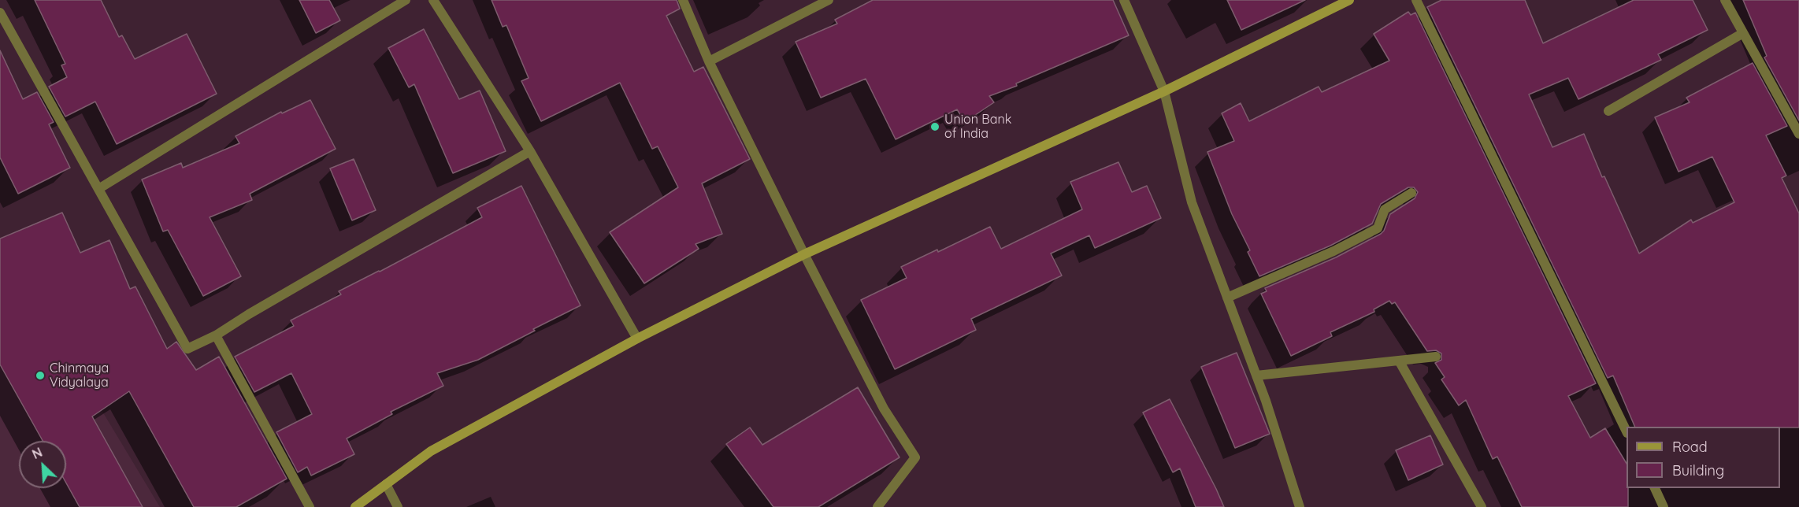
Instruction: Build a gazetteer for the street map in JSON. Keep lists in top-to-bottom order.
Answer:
{
  "places": ["Union Bank of India", "Chinmaya Vidyalaya"],
  "legend": ["Road", "Building"],
  "north": "top left"
}
